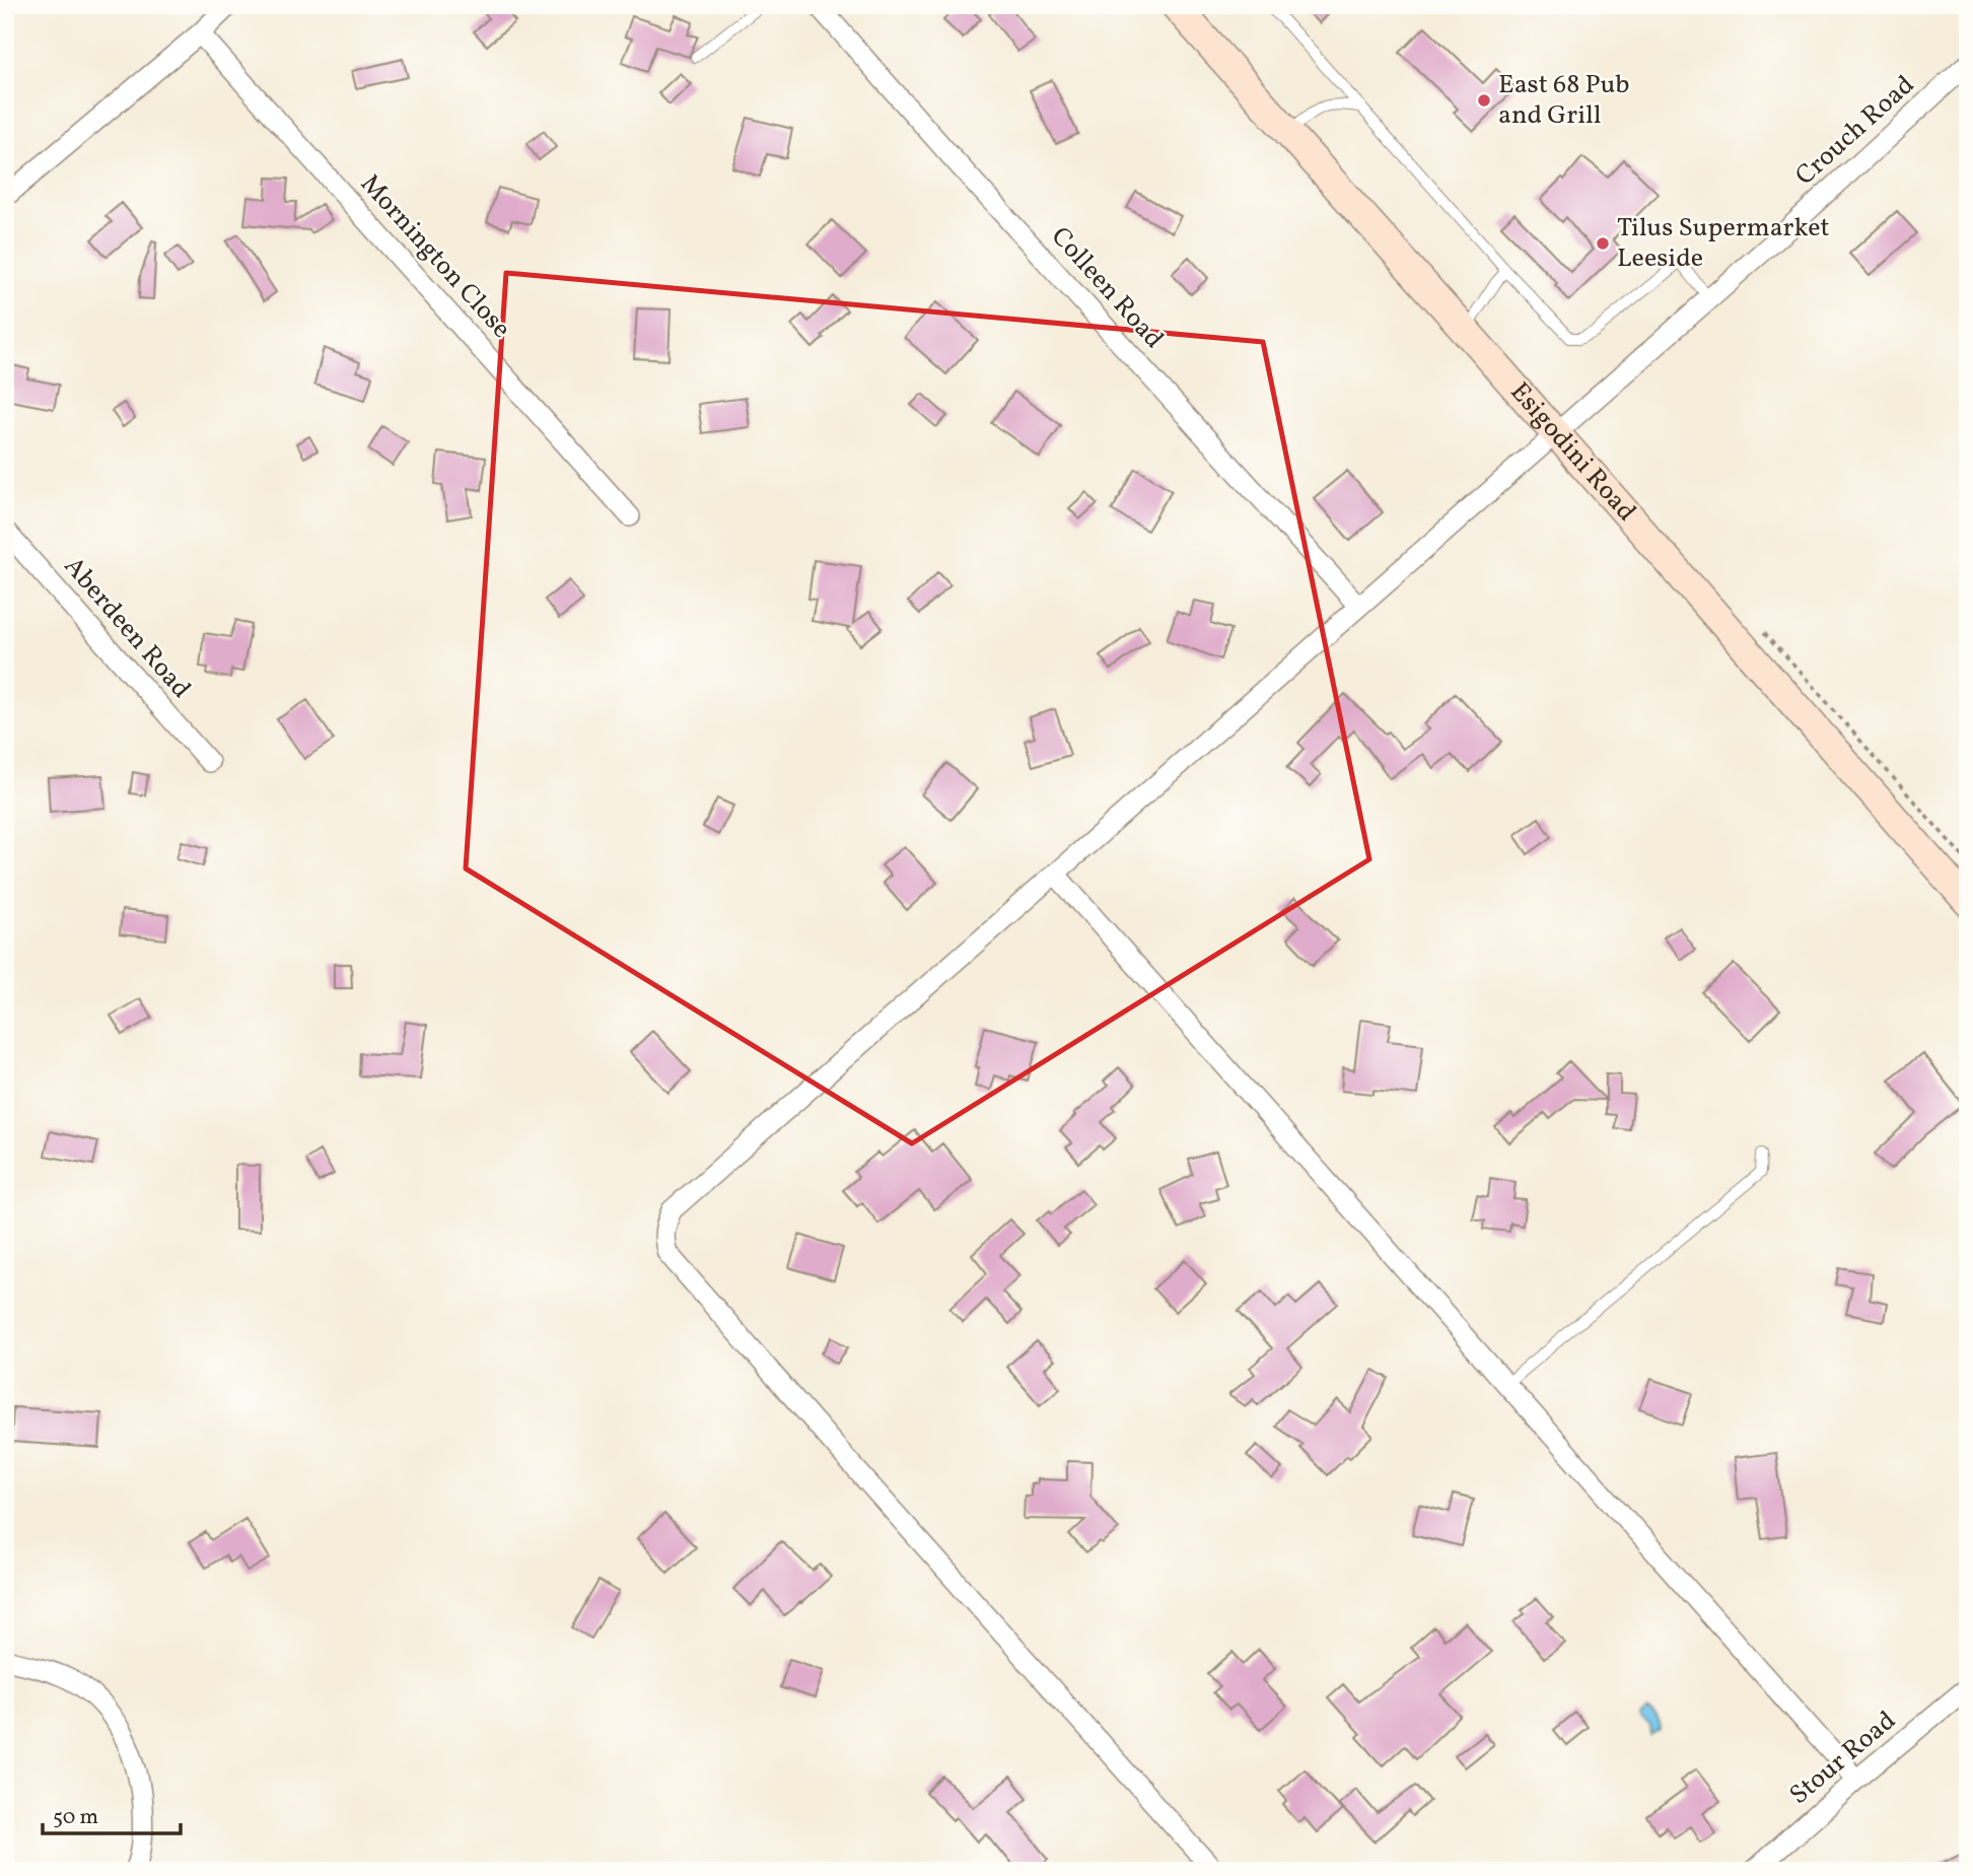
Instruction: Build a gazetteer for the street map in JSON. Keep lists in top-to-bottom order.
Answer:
{
  "streets": {
    "main road": ["Esigodini Road"],
    "street": [
      "Crouch Road",
      "Mornington Close",
      "Colleen Road",
      "Aberdeen Road",
      "Stour Road"
    ]
  },
  "crossings": [
    ["Crouch Road", "Colleen Road"],
    ["Crouch Road", "Esigodini Road"]
  ],
  "places": ["East 68 Pub and Grill", "Tilus Supermarket Leeside"],
  "scale_bar": "50 m"
}
